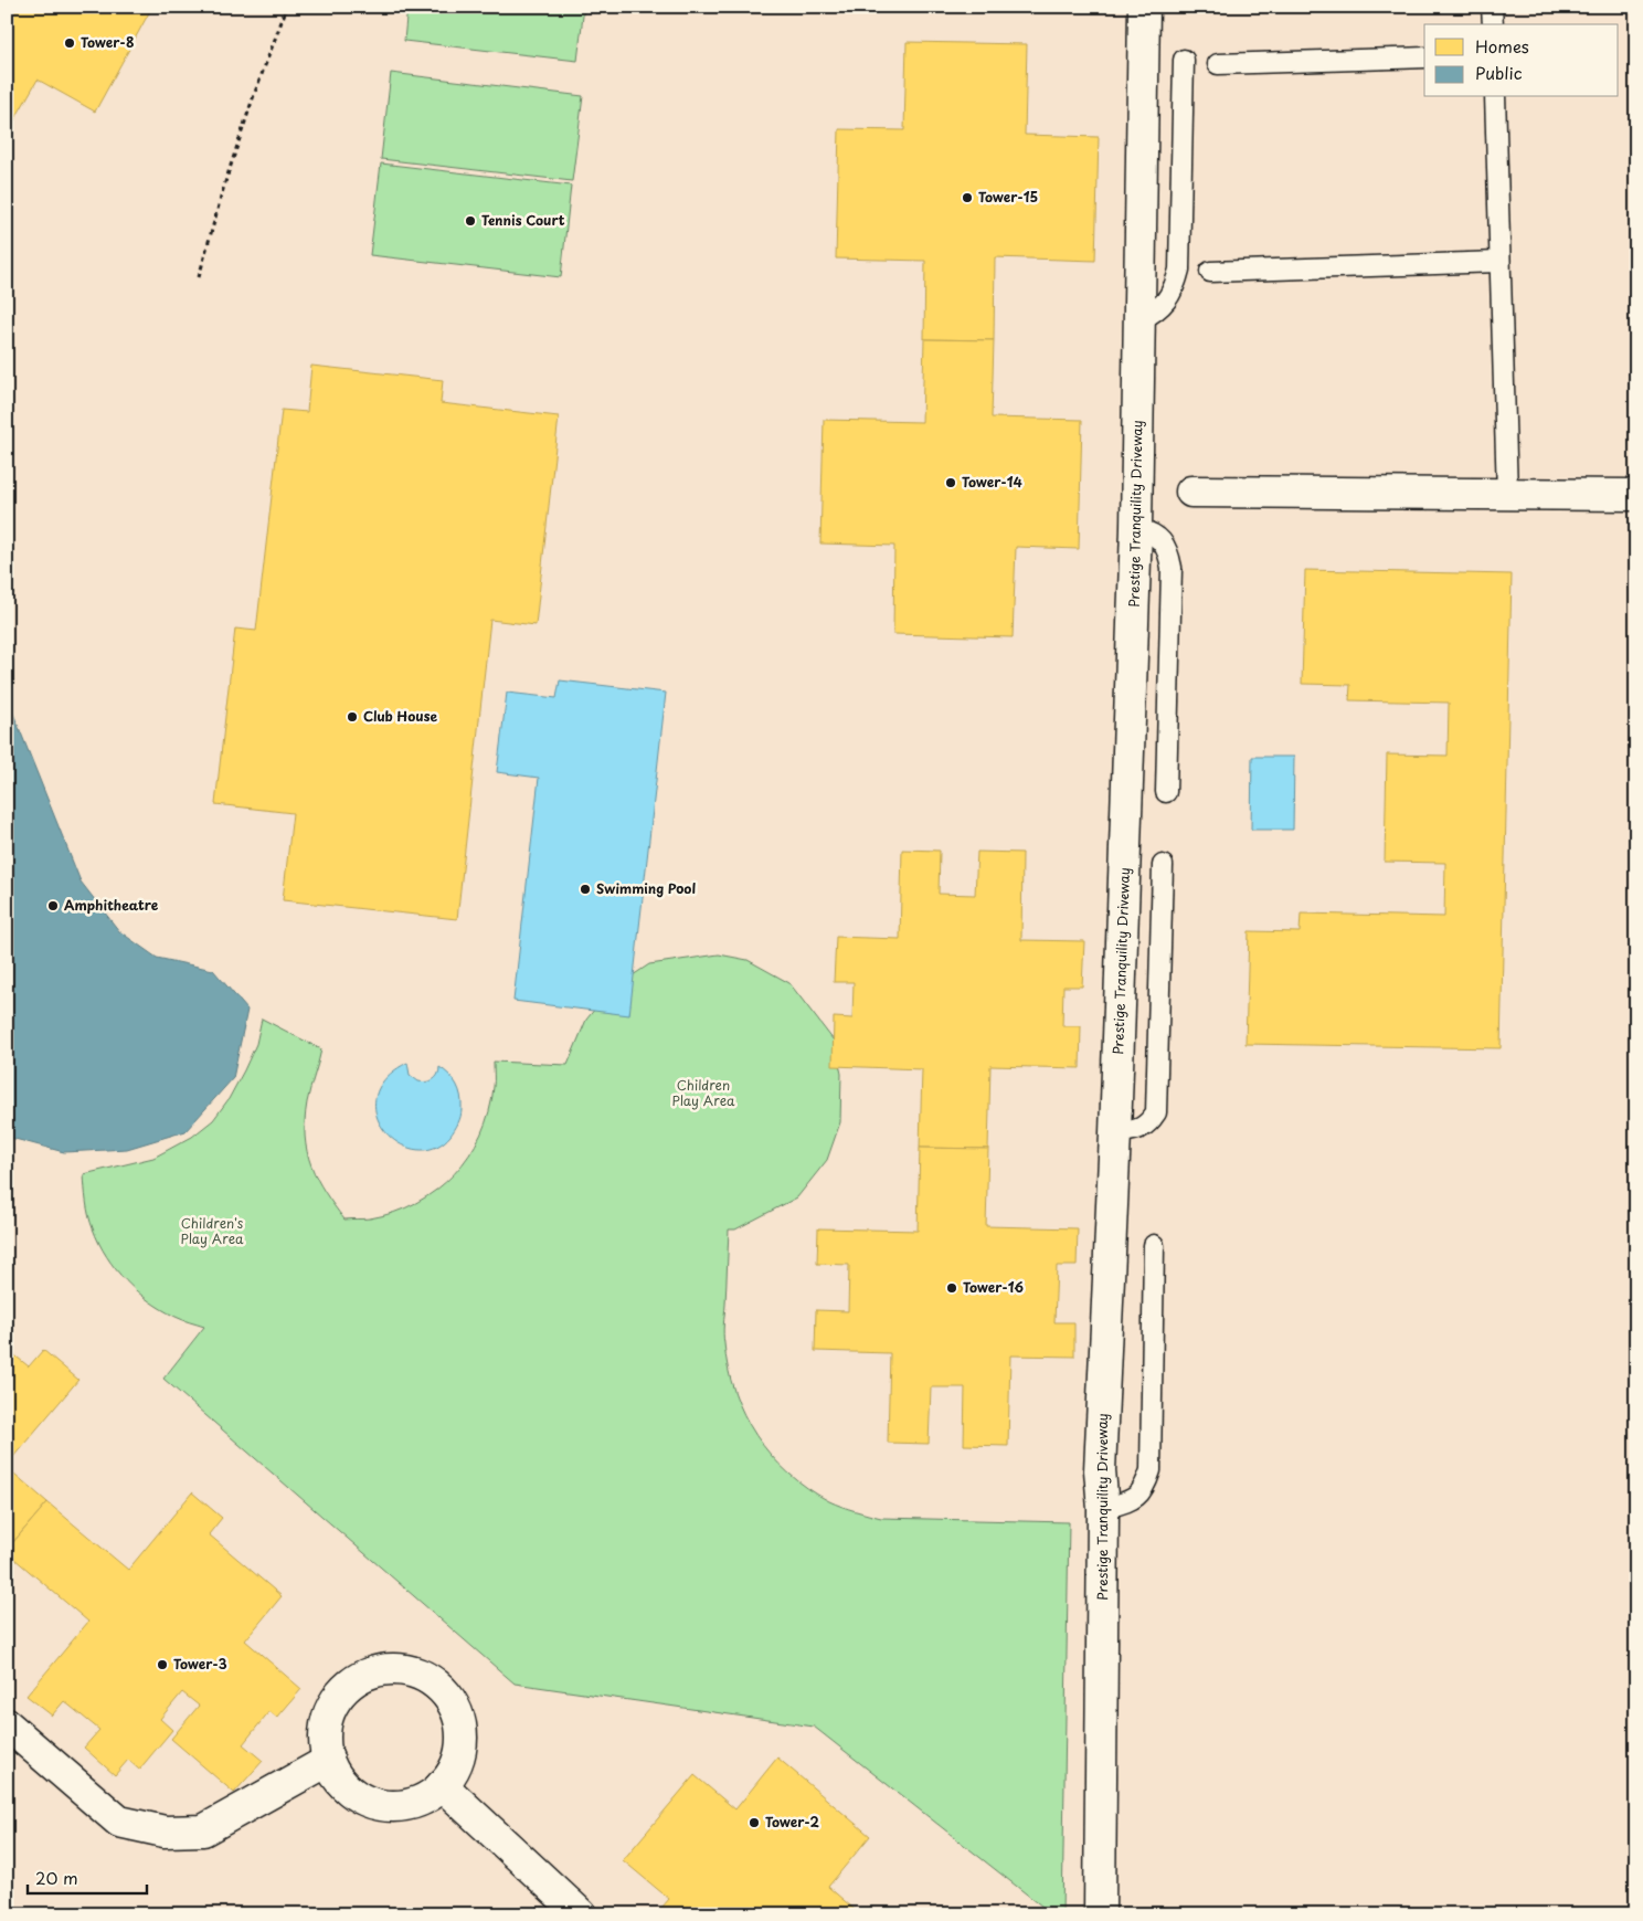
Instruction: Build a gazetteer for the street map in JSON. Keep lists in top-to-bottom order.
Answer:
{
  "streets": {
    "street": ["Prestige Tranquility Driveway"]
  },
  "parks": ["Children Play Area", "Children's Play Area"],
  "places": [
    "Tower-8",
    "Tower-15",
    "Tennis Court",
    "Tower-14",
    "Club House",
    "Swimming Pool",
    "Amphitheatre",
    "Tower-16",
    "Tower-3",
    "Tower-2"
  ],
  "legend": ["Homes", "Public"],
  "scale_bar": "20 m"
}
